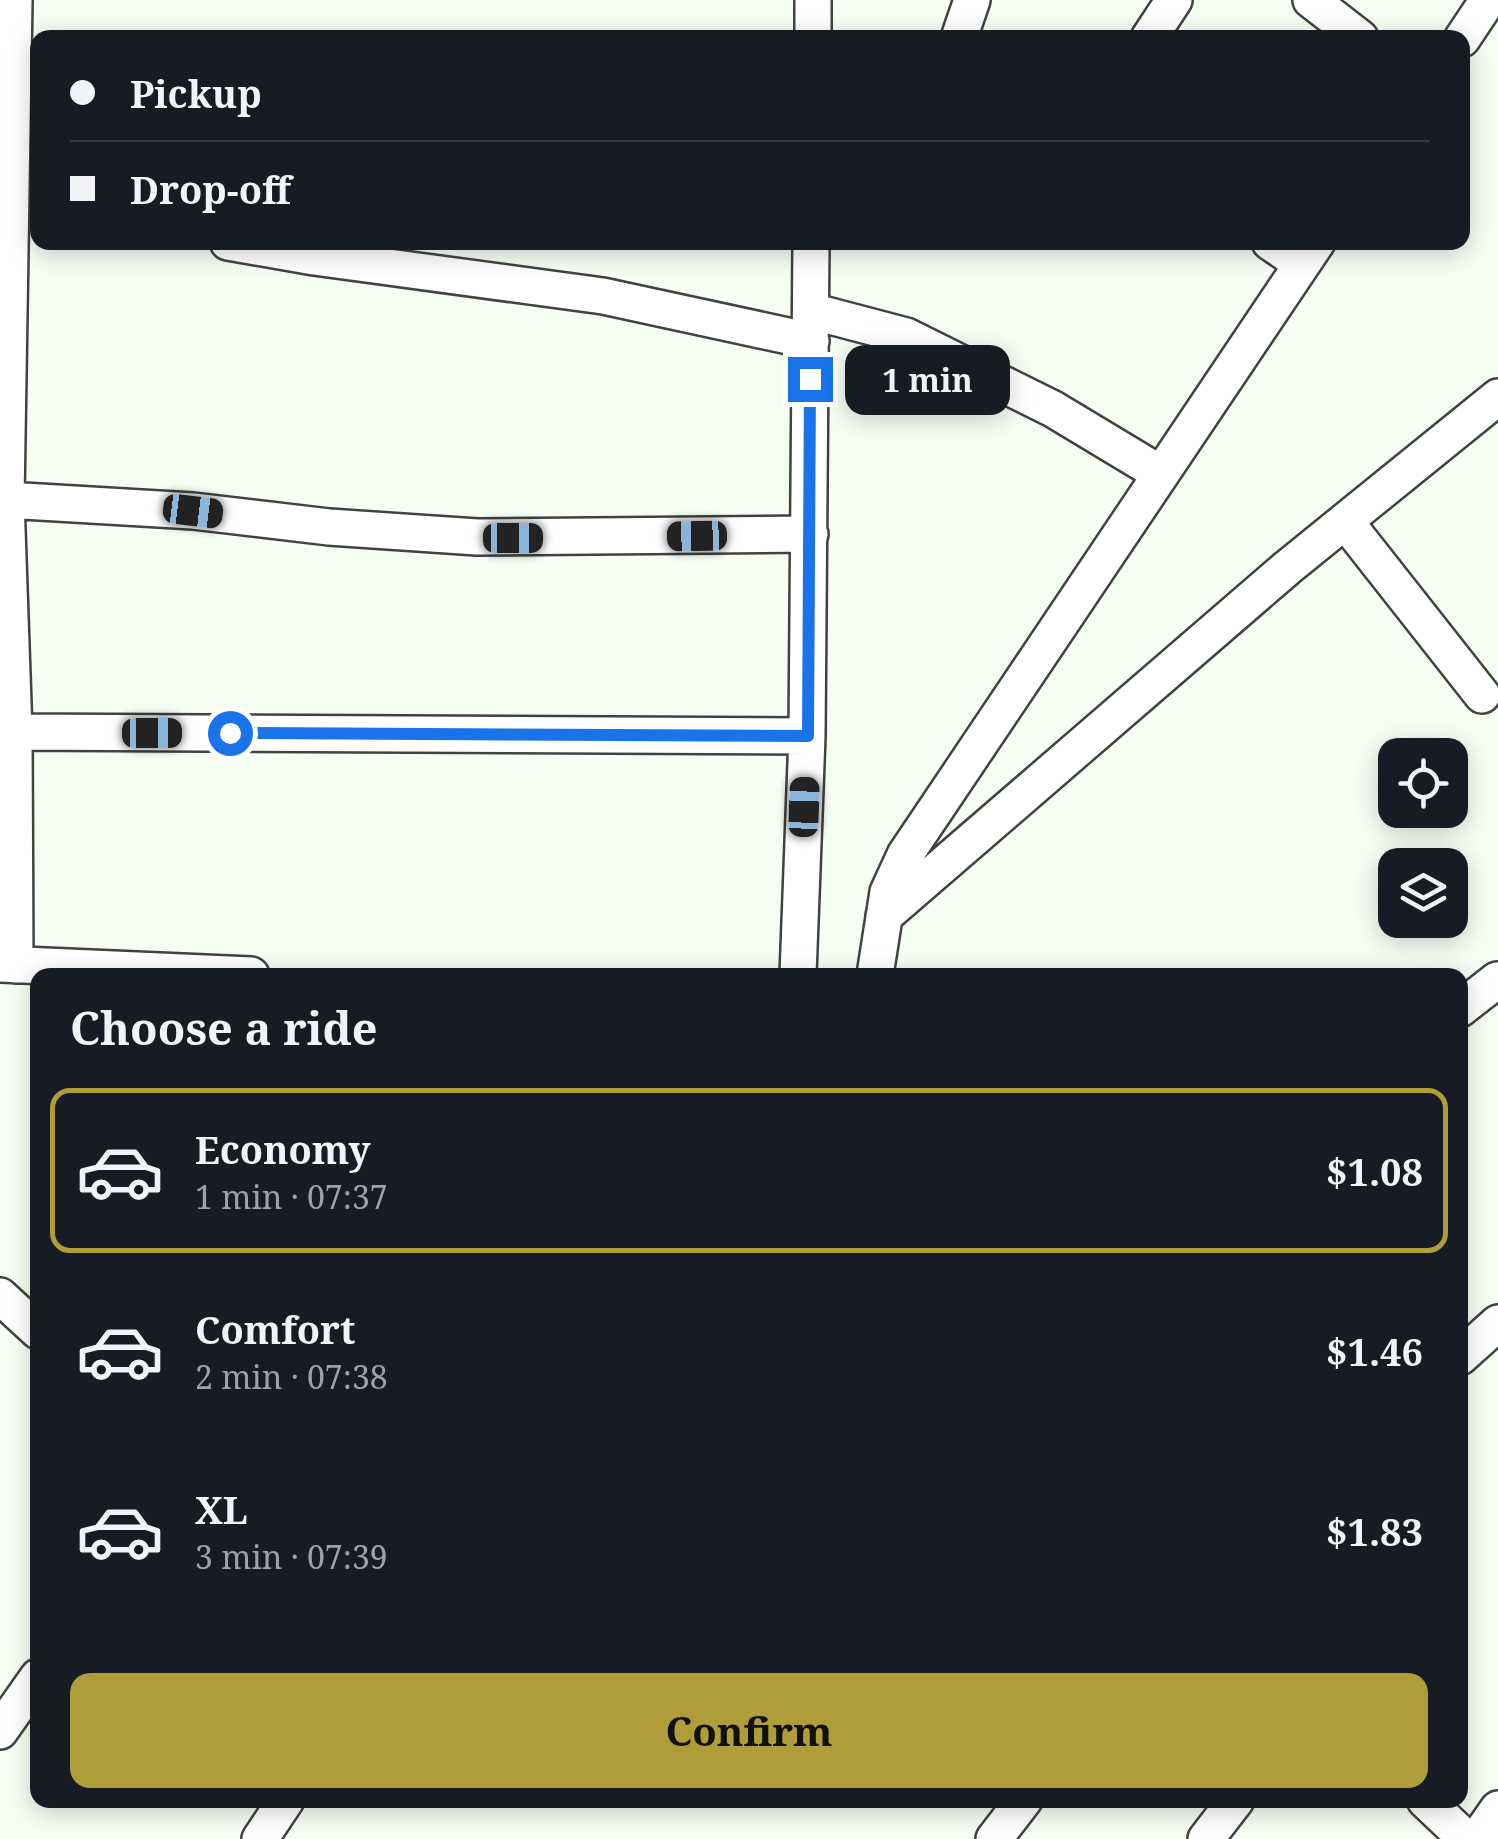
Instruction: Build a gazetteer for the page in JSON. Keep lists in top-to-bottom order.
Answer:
{
  "page": {
    "banner": ["Pickup", "Drop-off"],
    "bubble": "1 min",
    "heading": "Choose a ride",
    "list": [
      {
        "name": "Economy",
        "note": "1 min · 07:37",
        "value": "$1.08"
      },
      {
        "name": "Comfort",
        "note": "2 min · 07:38",
        "value": "$1.46"
      },
      {
        "name": "XL",
        "note": "3 min · 07:39",
        "value": "$1.83"
      }
    ],
    "buttons": "Confirm"
  }
}
